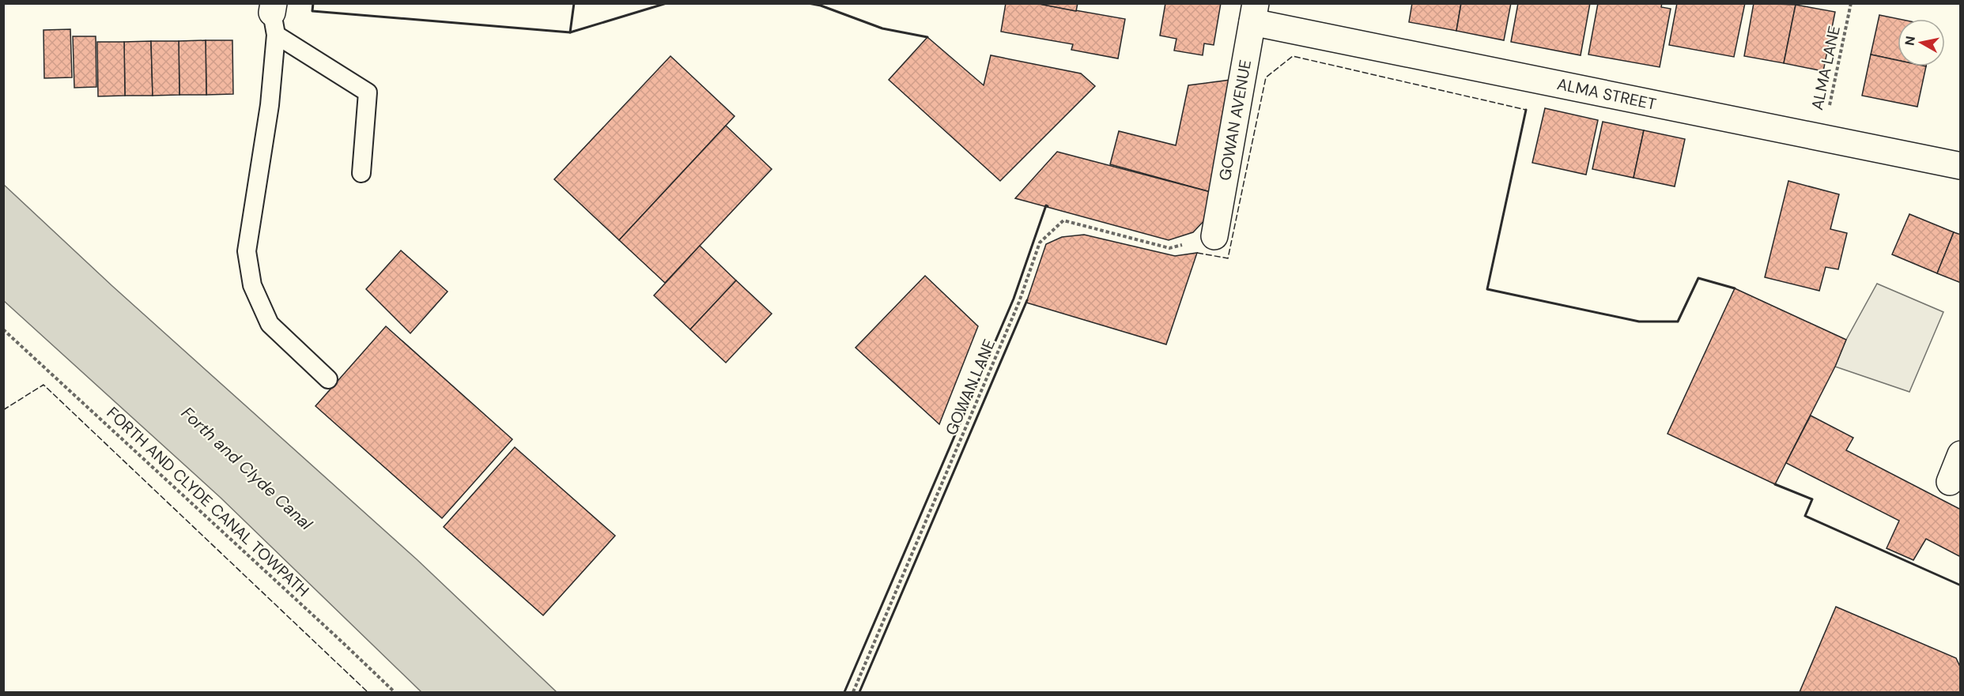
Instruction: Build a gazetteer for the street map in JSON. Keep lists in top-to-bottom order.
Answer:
{
  "streets": {
    "street": ["ALMA STREET", "GOWAN AVENUE"],
    "path": ["ALMA LANE", "GOWAN LANE", "FORTH AND CLYDE CANAL TOWPATH"]
  },
  "crossings": [
    ["ALMA LANE", "ALMA STREET"],
    ["ALMA STREET", "GOWAN AVENUE"]
  ],
  "water": ["Forth and Clyde Canal"],
  "north": "left"
}
